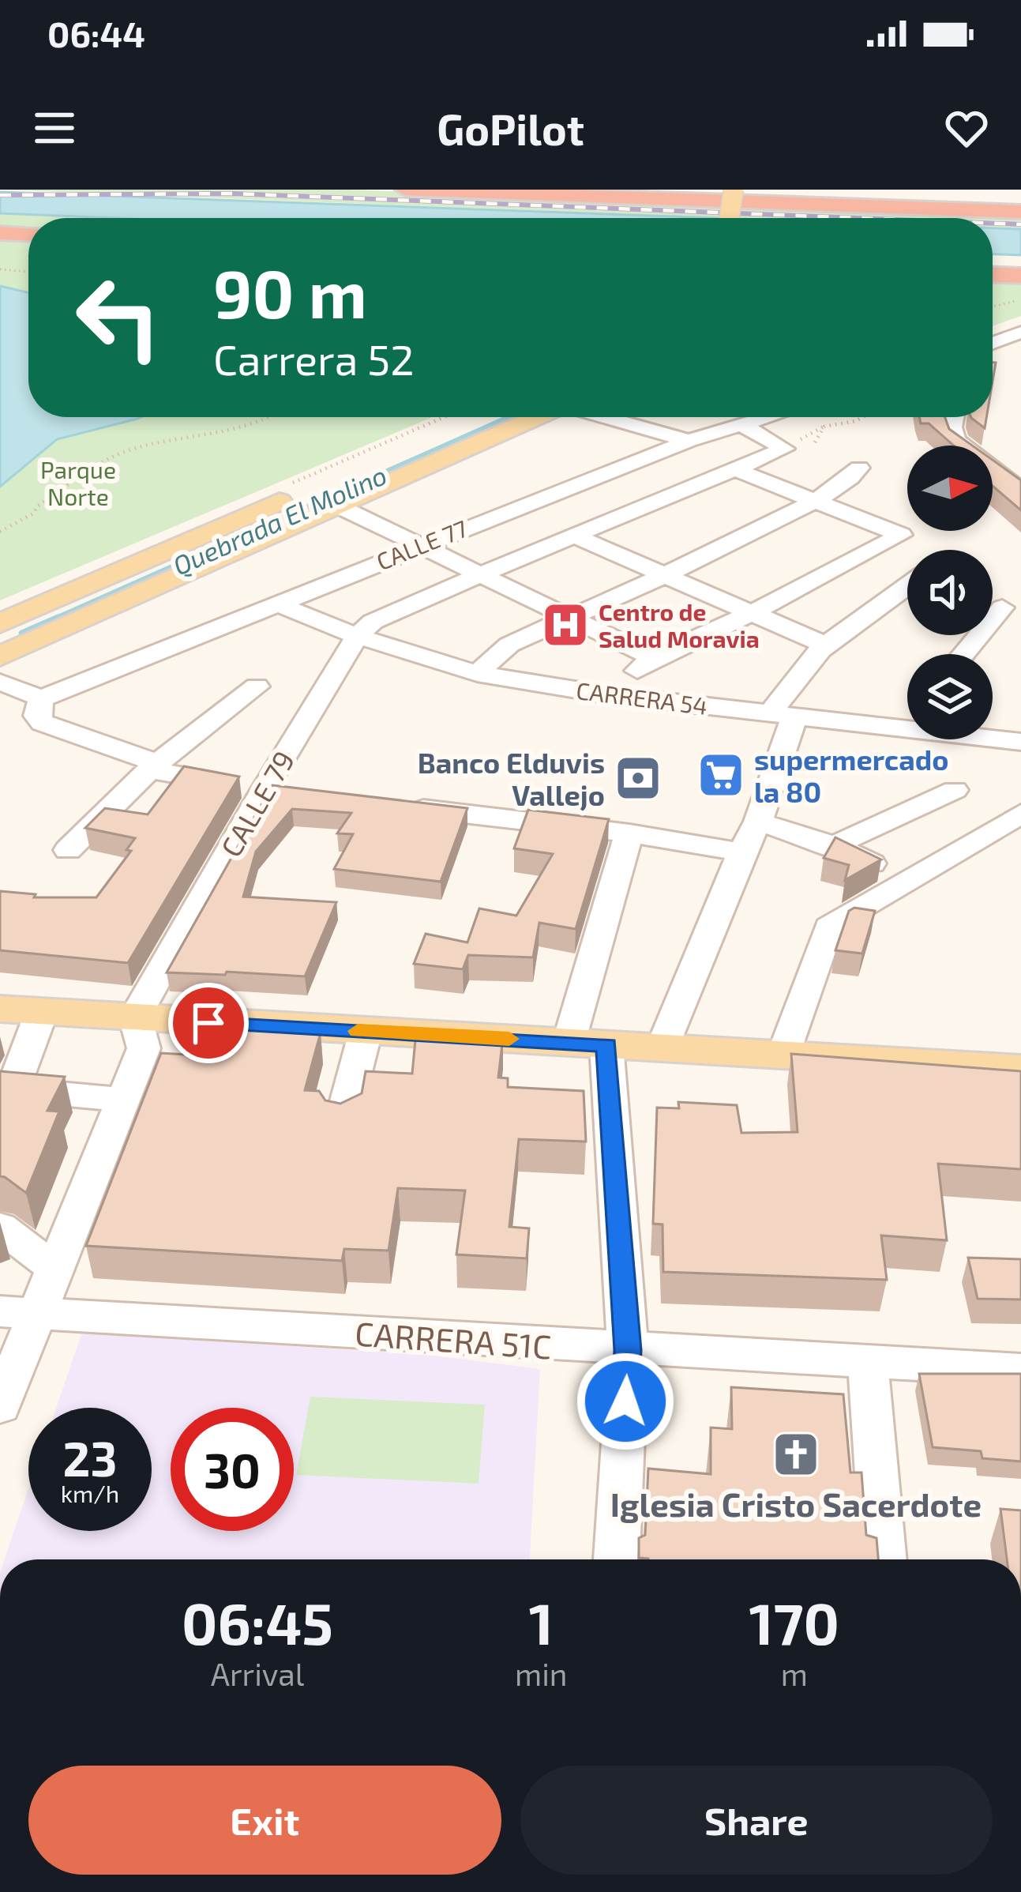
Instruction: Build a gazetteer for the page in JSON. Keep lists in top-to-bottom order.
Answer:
{
  "streets": {
    "street": [
      "CALLE 77",
      "CARRERA 54",
      "CALLE 79",
      "CARRERA 51C"
    ]
  },
  "crossings": [
    ["CALLE 77", "CARRERA 54"],
    ["CALLE 77", "CALLE 79"],
    ["CARRERA 54", "CALLE 79"]
  ],
  "water": ["Quebrada El Molino"],
  "parks": ["Parque Norte"],
  "places": {
    "hospital": ["Centro de Salud Moravia"],
    "supermarket": ["supermercado la 80"],
    "bank": ["Banco Elduvis Vallejo"],
    "church": ["Iglesia Cristo Sacerdote"]
  },
  "north": "right",
  "page": {
    "status": "06:44",
    "header": "GoPilot",
    "turn": ["90 m", "Carrera 52"],
    "speed": "23 km/h",
    "limit": "30",
    "eta": [
      "06:45",
      "Arrival",
      "1",
      "min",
      "170",
      "m"
    ],
    "buttons": ["Exit", "Share"]
  }
}
